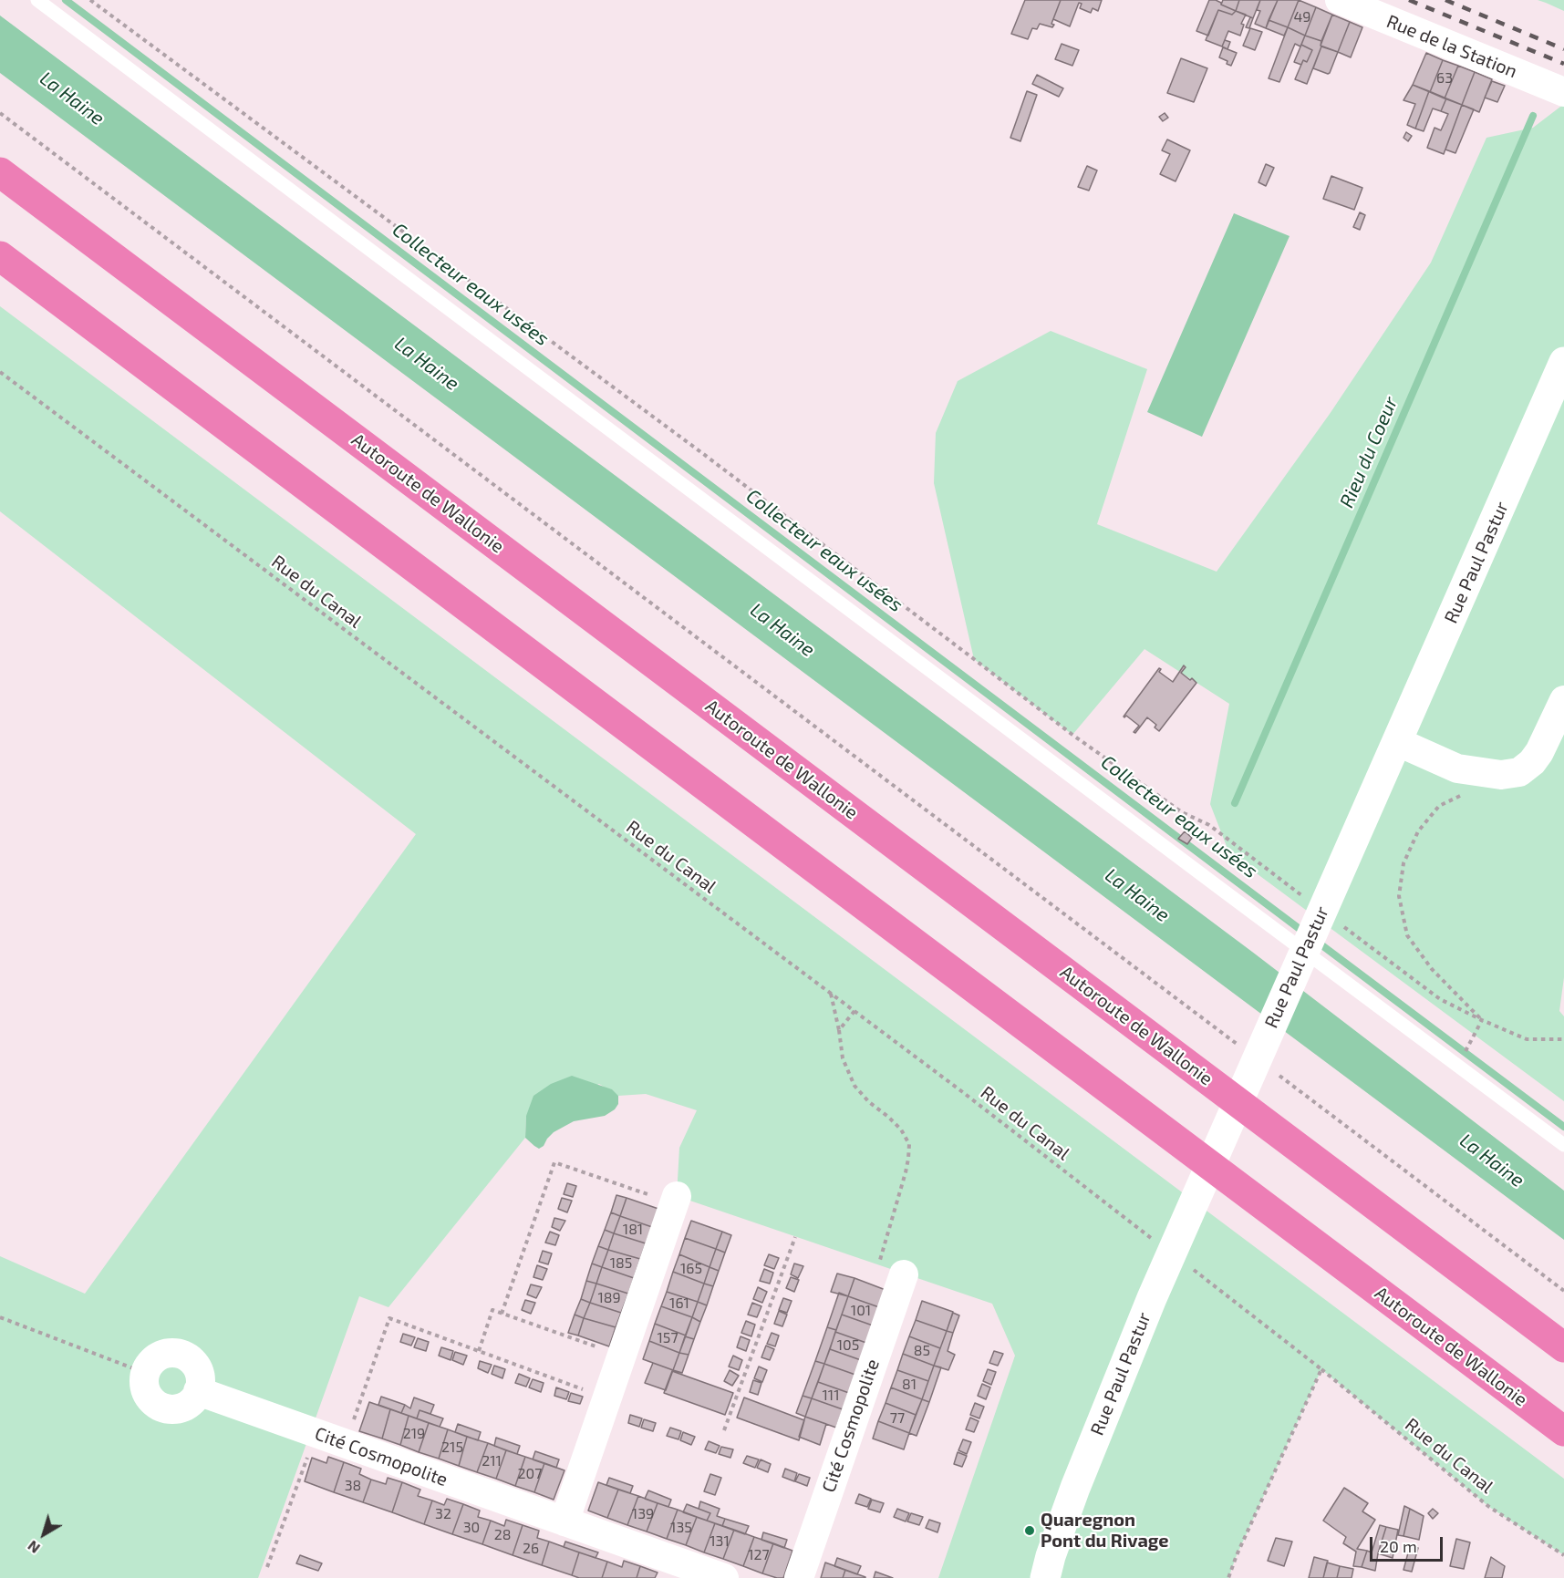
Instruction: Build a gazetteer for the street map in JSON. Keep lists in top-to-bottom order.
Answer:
{
  "streets": {
    "highway": ["Autoroute de Wallonie"],
    "main road": ["Rue Paul Pastur"],
    "street": ["Rue de la Station", "Cité Cosmopolite"],
    "path": ["Rue du Canal"]
  },
  "water": ["La Haine", "Collecteur eaux usées", "Rieu du Coeur"],
  "places": ["Quaregnon Pont du Rivage"],
  "house_numbers": [
    "49",
    "63",
    "181",
    "185",
    "165",
    "189",
    "161",
    "101",
    "157",
    "105",
    "85",
    "81",
    "111",
    "77",
    "219",
    "215",
    "211",
    "207",
    "38",
    "32",
    "139",
    "30",
    "135",
    "28",
    "131",
    "26",
    "127"
  ],
  "scale_bar": "20 m",
  "north": "bottom left"
}
